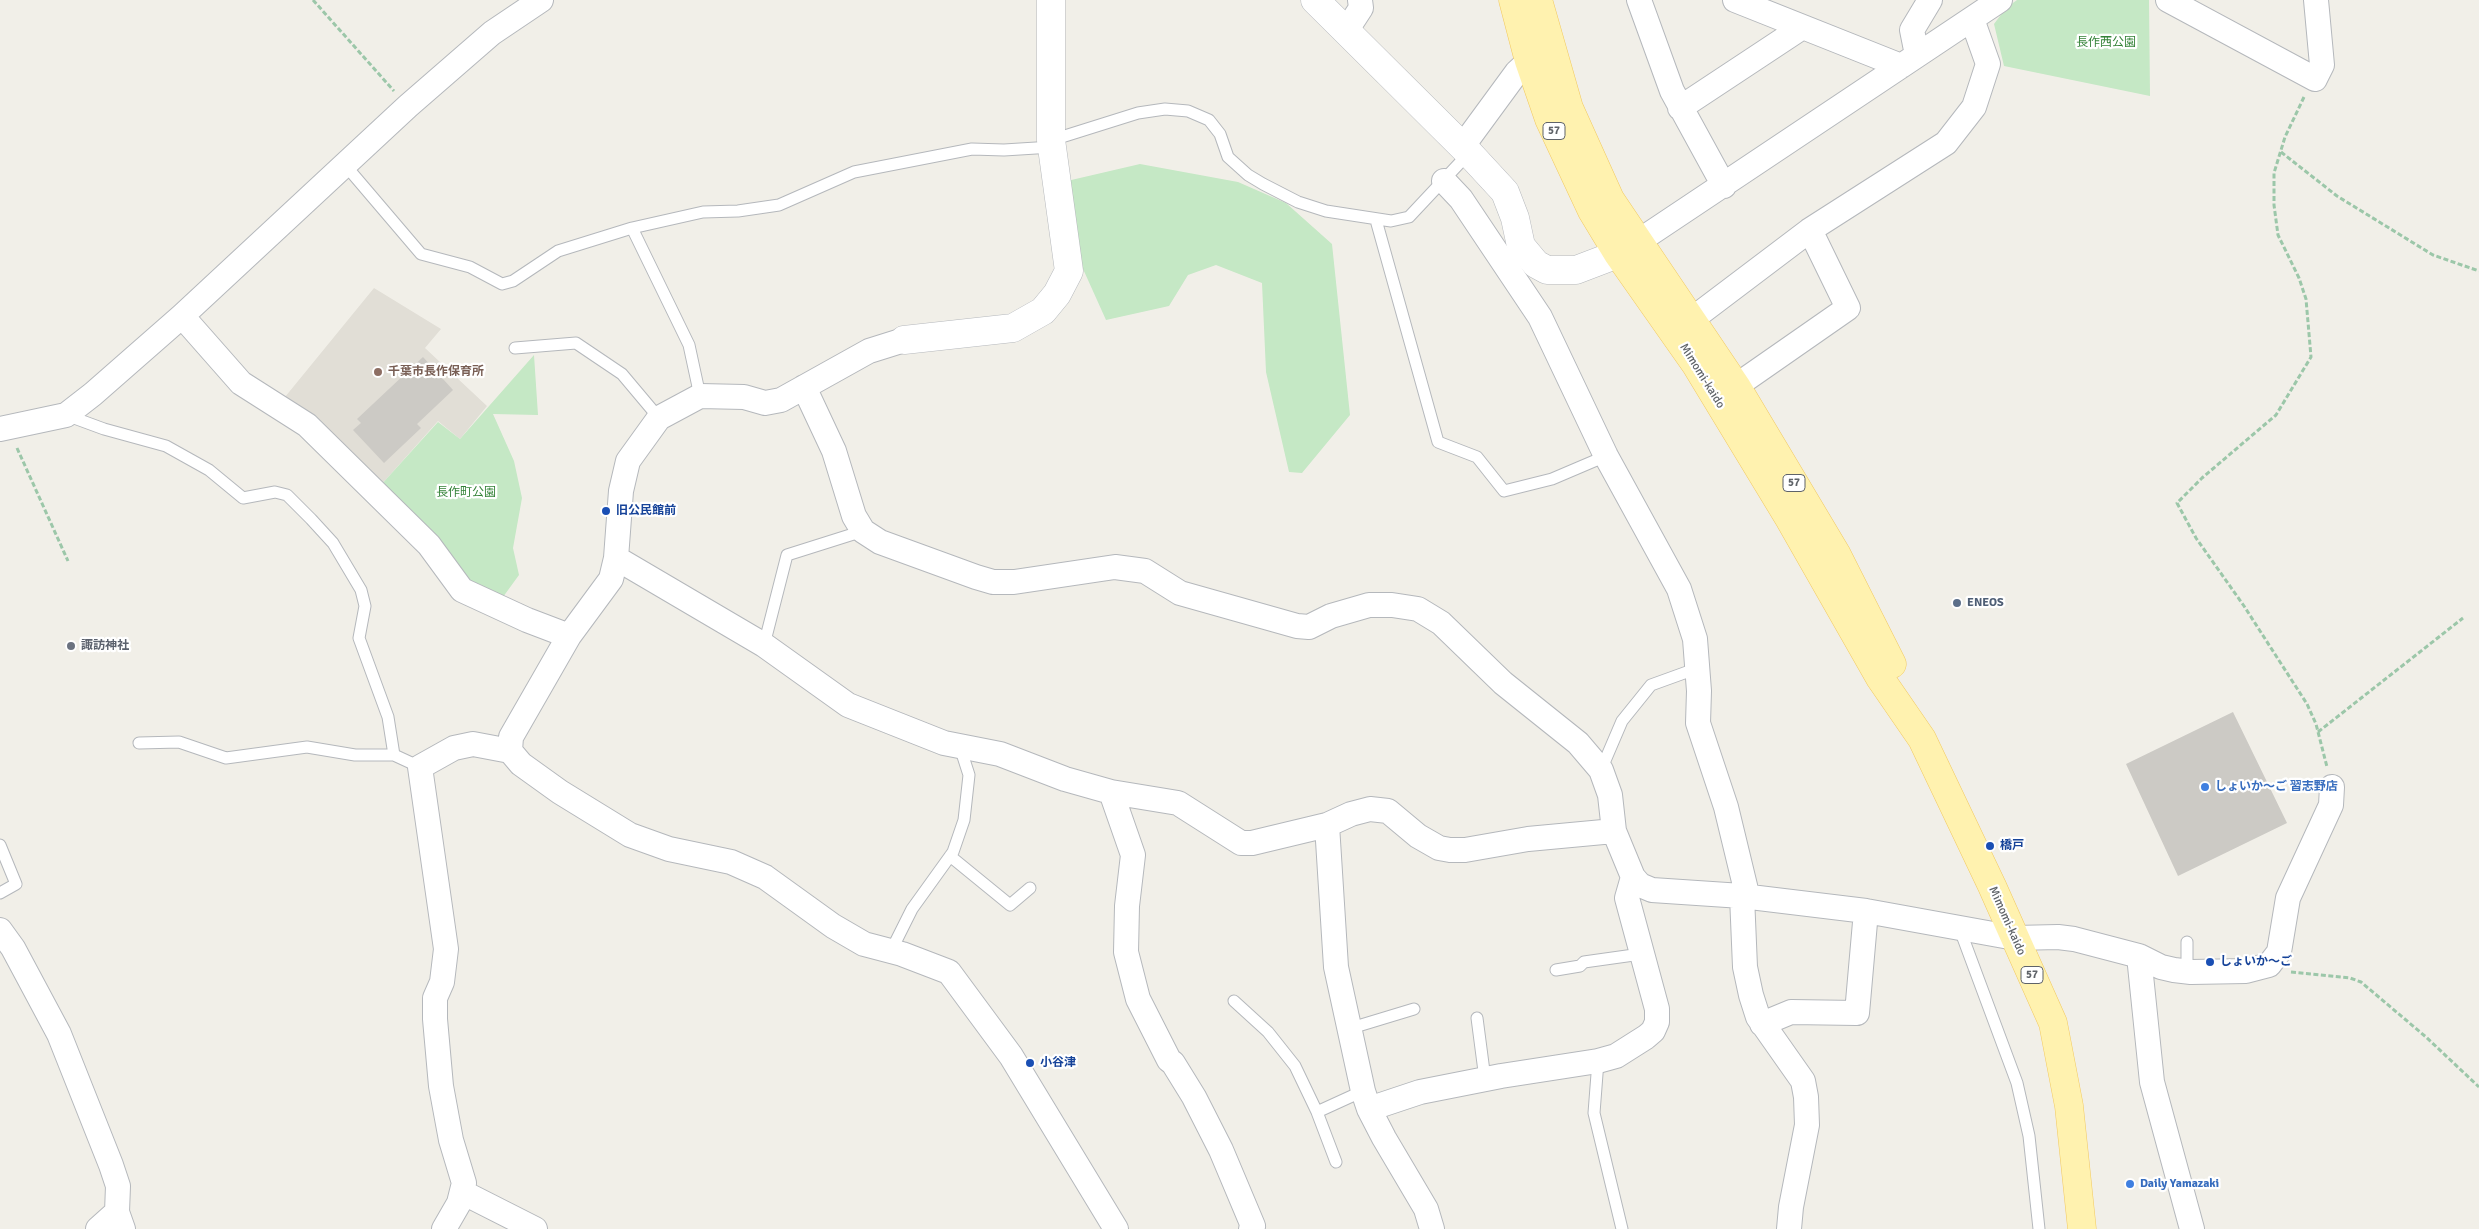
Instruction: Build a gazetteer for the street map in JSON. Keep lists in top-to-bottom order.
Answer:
{
  "streets": {
    "main road": ["57", "Mimomi-kaido"]
  },
  "parks": ["長作西公園", "長作町公園"],
  "places": [
    "千葉市長作保育所",
    "旧公民館前",
    "ENEOS",
    "諏訪神社",
    "しょいか～ご 習志野店",
    "橋戸",
    "しょいか〜ご",
    "小谷津",
    "Daily Yamazaki"
  ]
}
